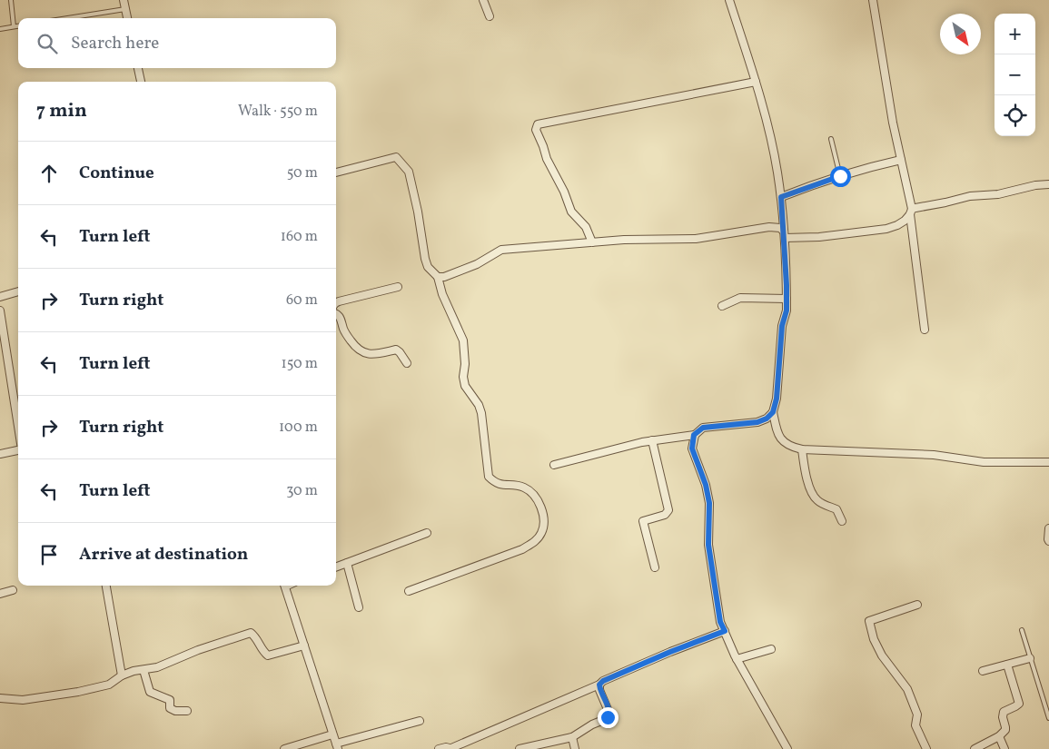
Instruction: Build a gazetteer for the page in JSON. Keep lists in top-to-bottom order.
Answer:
{
  "north": "bottom right",
  "page": {
    "map_buttons": ["+", "−"],
    "search": "Search here",
    "heading": ["7 min", "Walk · 550 m"],
    "list": [
      ["Continue", "50 m"],
      ["Turn left", "160 m"],
      ["Turn right", "60 m"],
      ["Turn left", "150 m"],
      ["Turn right", "100 m"],
      ["Turn left", "30 m"],
      "Arrive at destination"
    ]
  }
}
